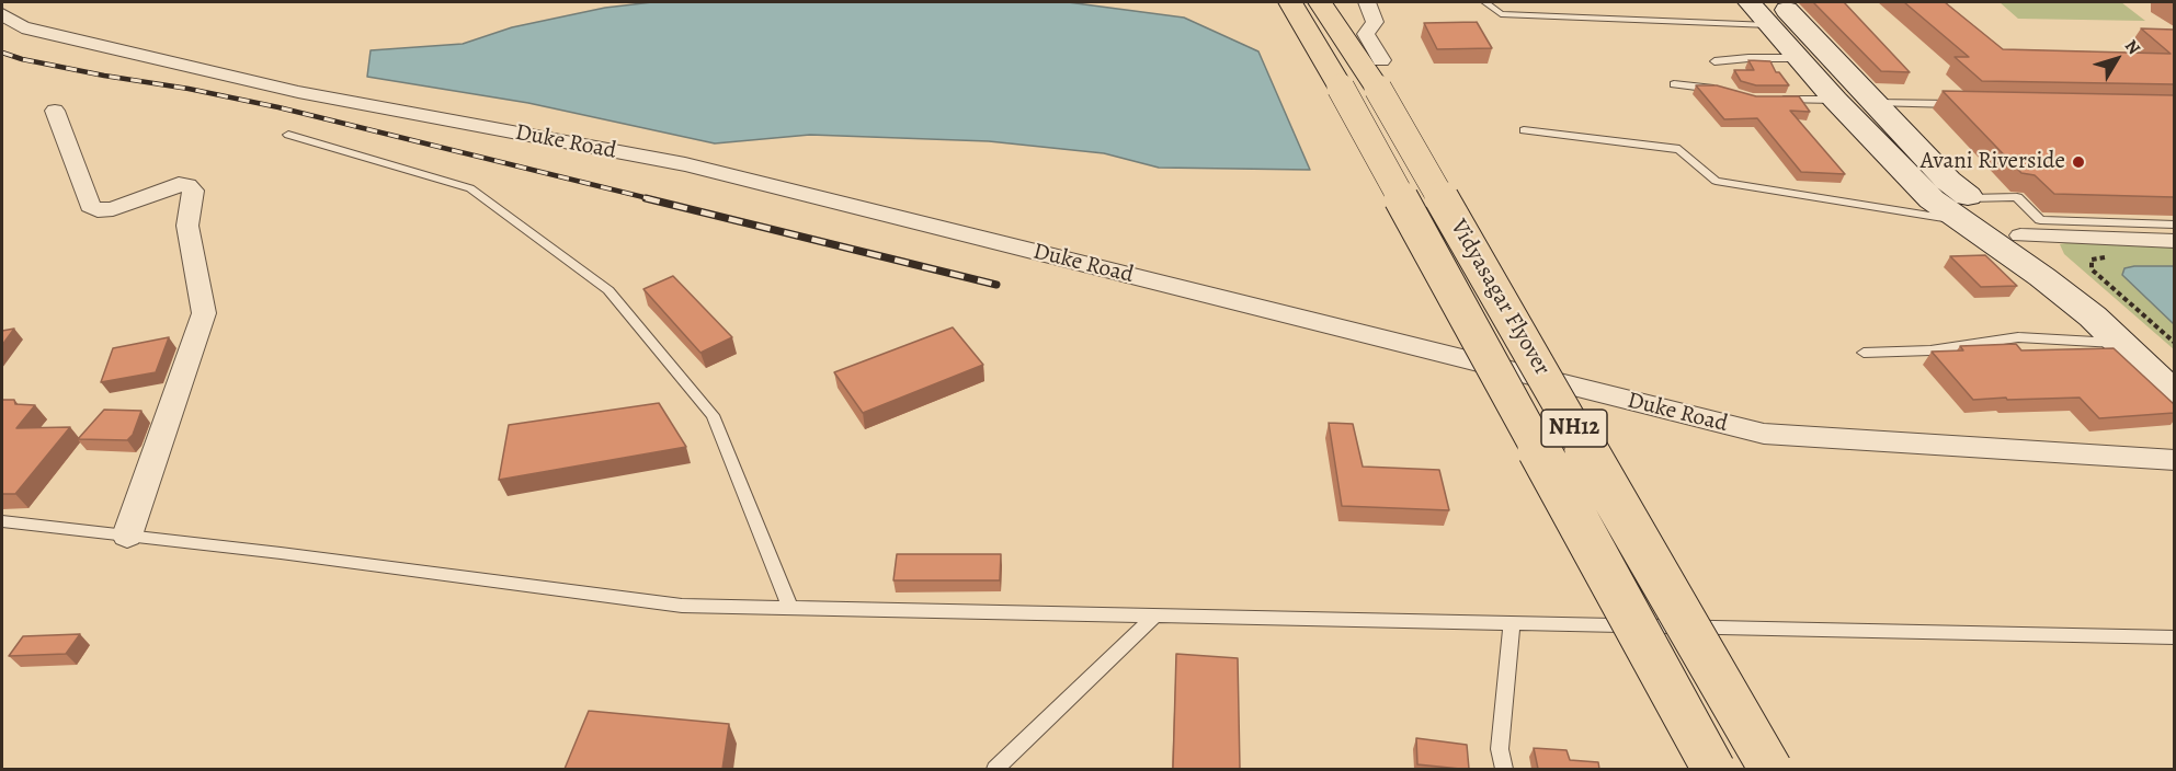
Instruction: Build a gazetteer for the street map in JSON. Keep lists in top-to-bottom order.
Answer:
{
  "streets": {
    "highway": ["Vidyasagar Flyover", "NH12"],
    "street": ["Duke Road"]
  },
  "places": ["Avani Riverside"],
  "north": "top right"
}
